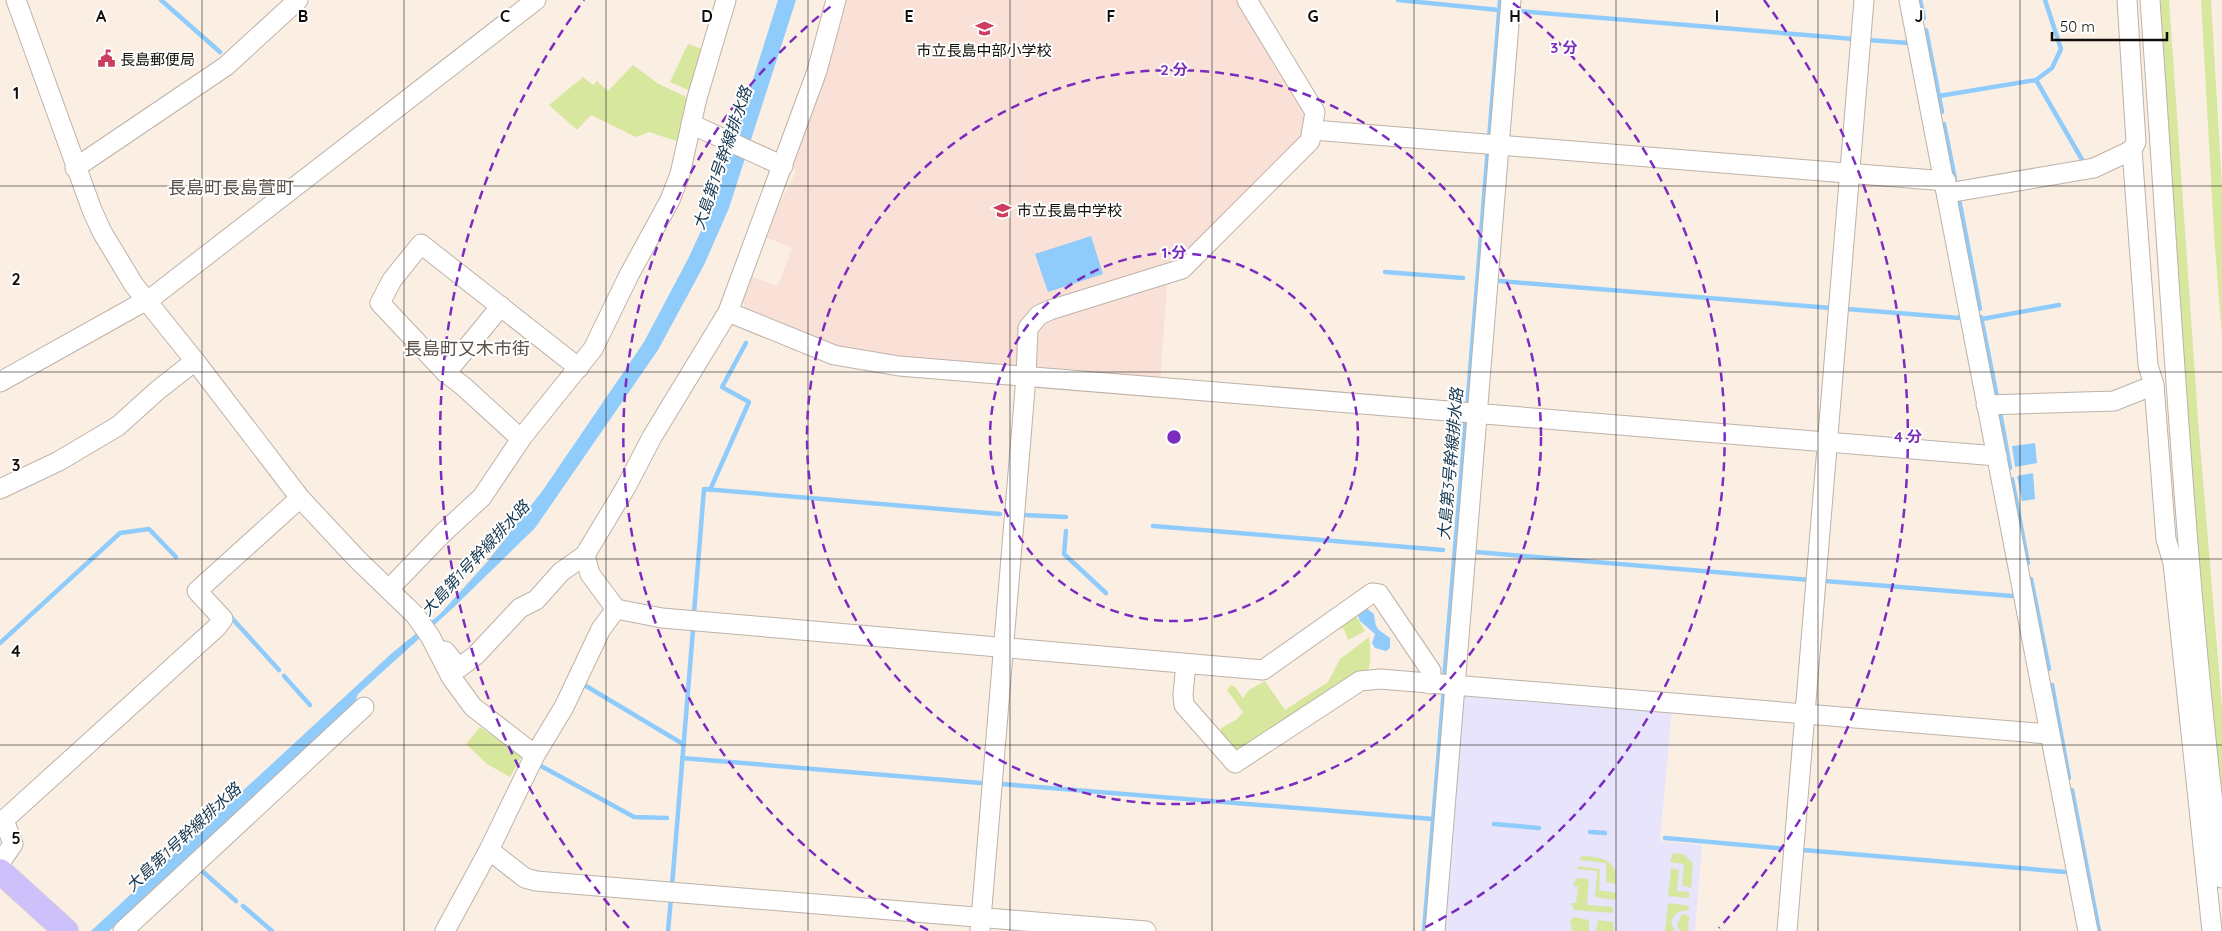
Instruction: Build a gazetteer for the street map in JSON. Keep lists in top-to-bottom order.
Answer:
{
  "districts": ["長島町長島萱町", "長島町又木市街"],
  "water": ["大島第1号幹線排水路", "大島第3号幹線排水路"],
  "places": {
    "school or university": ["市立長島中部小学校", "市立長島中学校"],
    "public building": ["長島郵便局"]
  },
  "scale_bar": "50 m",
  "grid": {
    "columns": [
      "A",
      "B",
      "C",
      "D",
      "E",
      "F",
      "G",
      "H",
      "I",
      "J"
    ],
    "rows": [
      "1",
      "2",
      "3",
      "4",
      "5"
    ]
  },
  "rings": [
    "3 分",
    "2 分",
    "1 分",
    "4 分"
  ]
}
